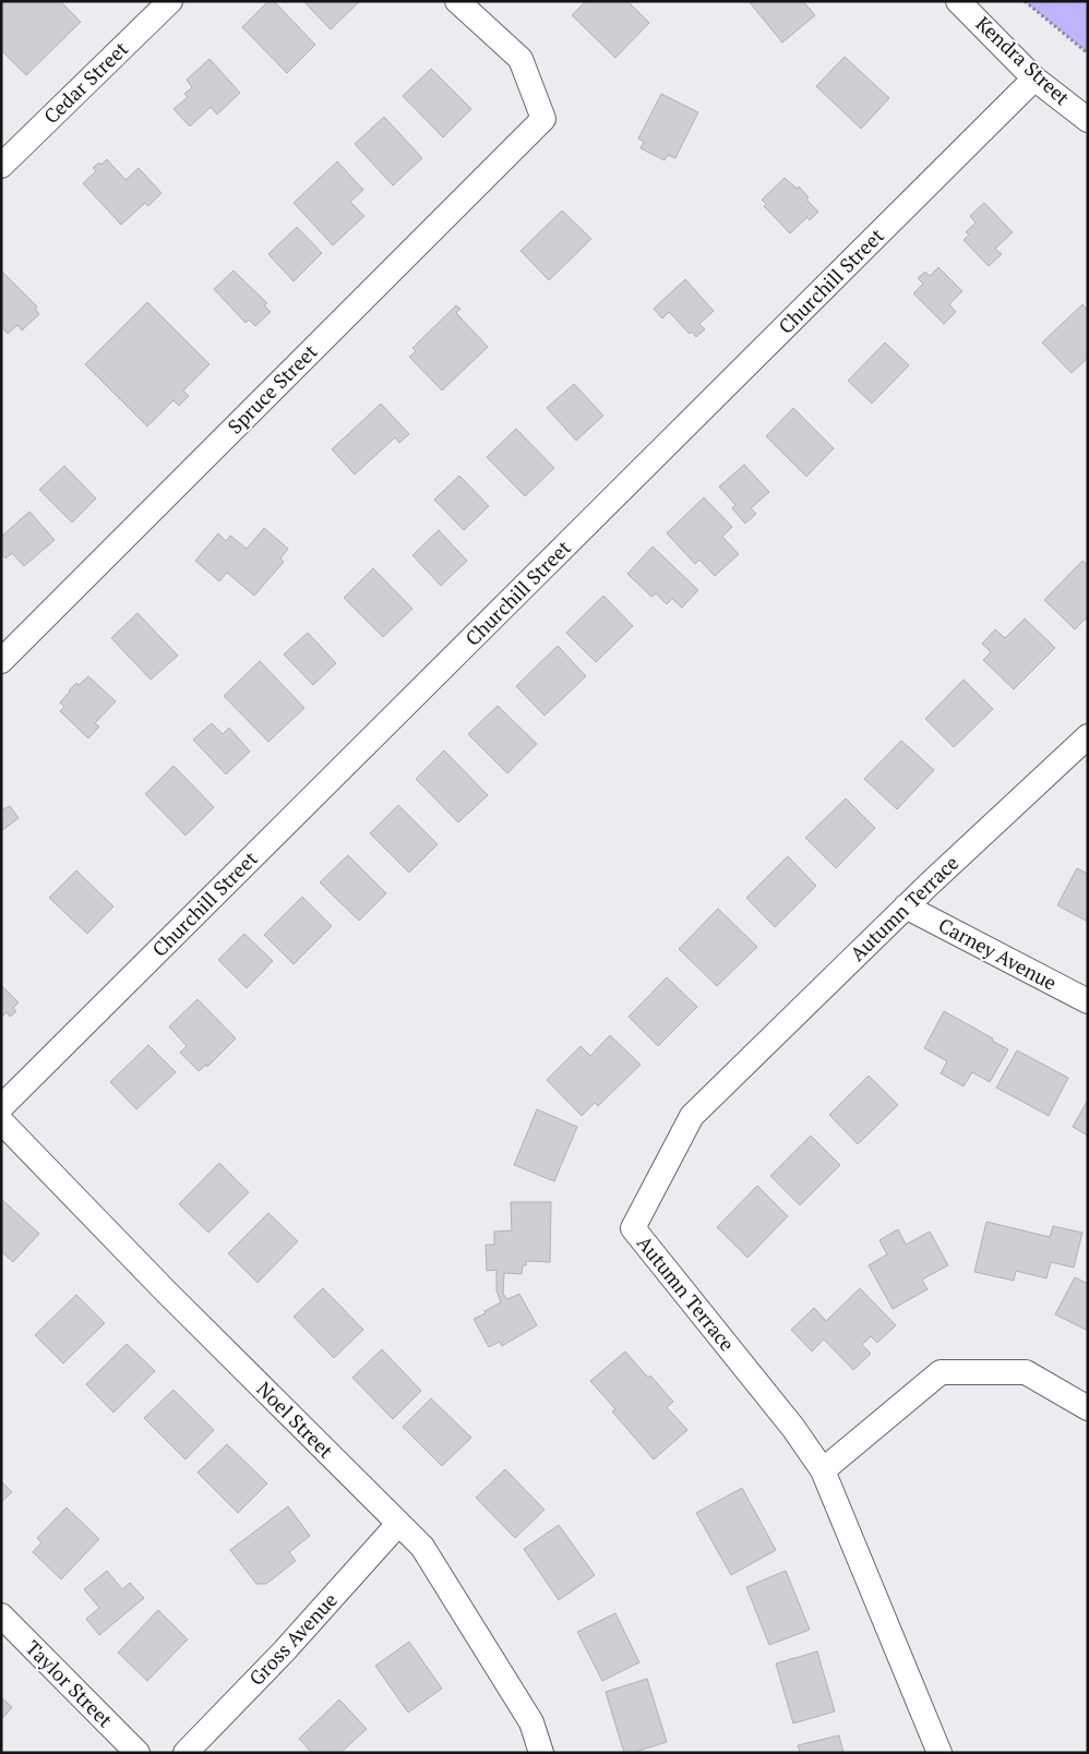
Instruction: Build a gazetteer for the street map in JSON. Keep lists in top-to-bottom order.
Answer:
{
  "streets": {
    "street": [
      "Kendra Street",
      "Cedar Street",
      "Churchill Street",
      "Spruce Street",
      "Autumn Terrace",
      "Carney Avenue",
      "Noel Street",
      "Gross Avenue",
      "Taylor Street"
    ]
  },
  "crossings": [
    ["Kendra Street", "Churchill Street"],
    ["Autumn Terrace", "Carney Avenue"],
    ["Noel Street", "Gross Avenue"]
  ]
}
